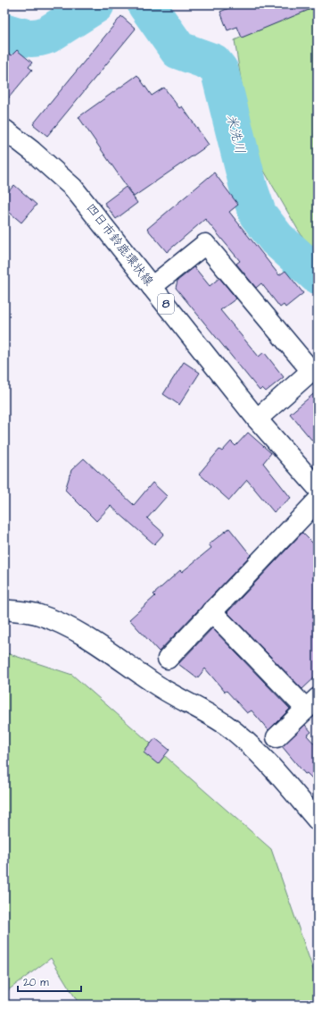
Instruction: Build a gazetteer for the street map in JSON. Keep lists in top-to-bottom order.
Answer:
{
  "streets": {
    "street": ["四日市鈴鹿環状線", "8"]
  },
  "water": ["米洗川"],
  "scale_bar": "20 m"
}
